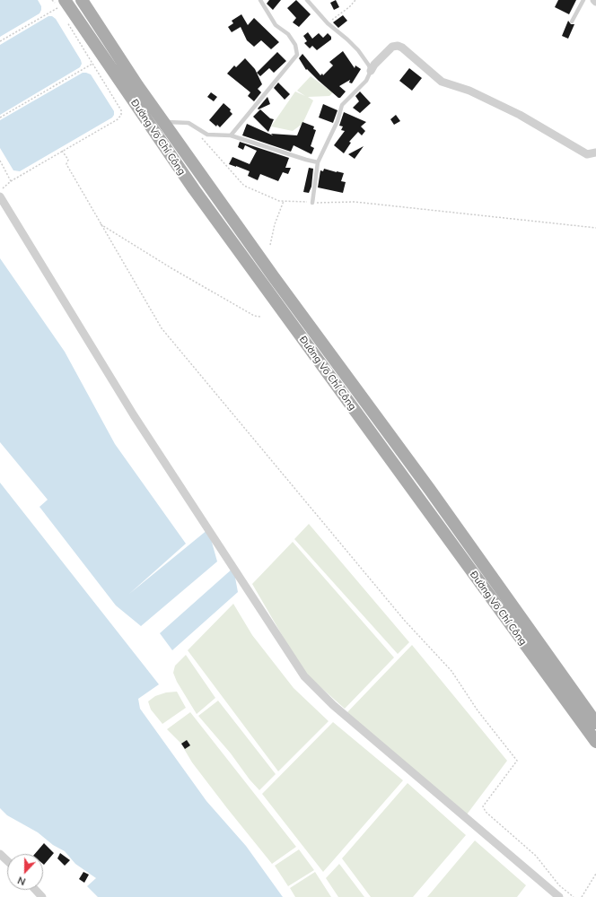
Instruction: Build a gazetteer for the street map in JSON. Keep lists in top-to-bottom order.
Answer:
{
  "streets": {
    "main road": ["Đường Võ Chí Công"]
  },
  "north": "bottom"
}
